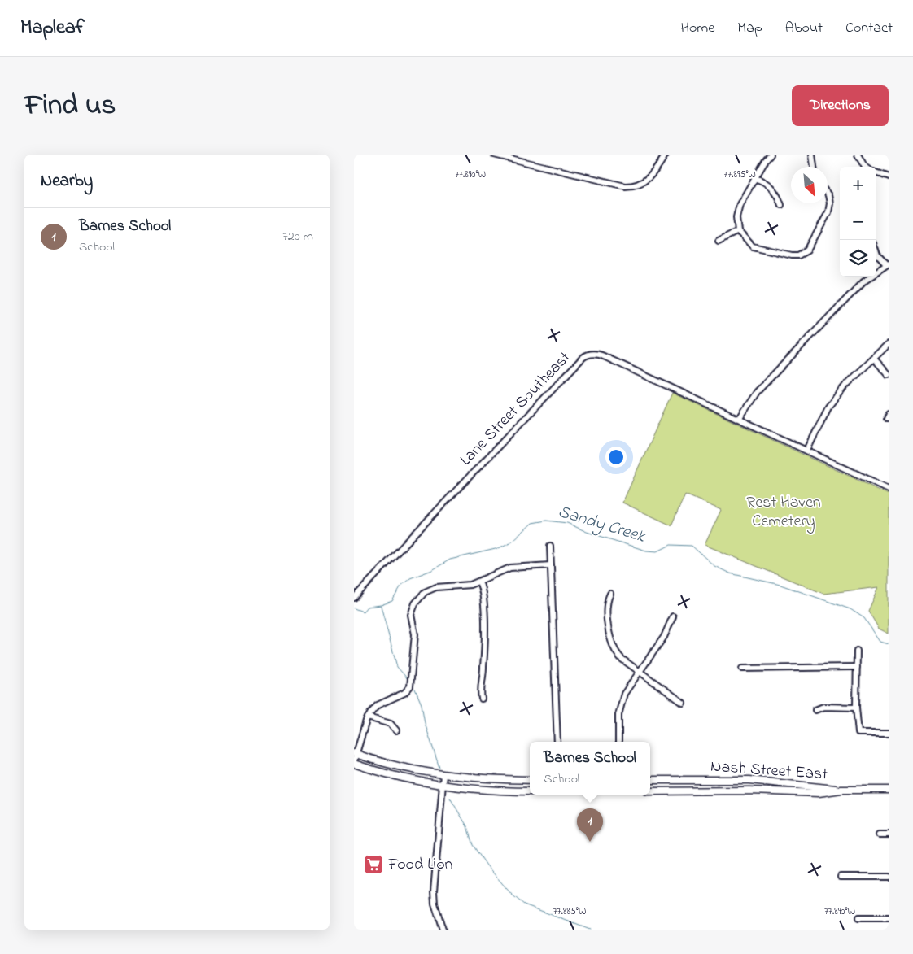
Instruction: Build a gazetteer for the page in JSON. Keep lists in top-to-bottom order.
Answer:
{
  "streets": {
    "main road": ["Nash Street East"],
    "street": ["Lane Street Southeast"]
  },
  "water": ["Sandy Creek"],
  "parks": ["Rest Haven Cemetery"],
  "places": {
    "supermarket": ["Food Lion"]
  },
  "north": "bottom right",
  "page": {
    "header": "Mapleaf",
    "nav": [
      "Home",
      "Map",
      "About",
      "Contact"
    ],
    "title": "Find us",
    "buttons": "Directions",
    "heading": "Nearby",
    "map_buttons": ["+", "−"],
    "list": [
      {
        "mark": "1",
        "name": "Barnes School",
        "note": "School",
        "value": "720 m"
      }
    ],
    "popup": ["Barnes School", "School"],
    "pins": "1"
  },
  "coordinates": ["77.890°W", "77.895°W", "77.885°W"]
}
